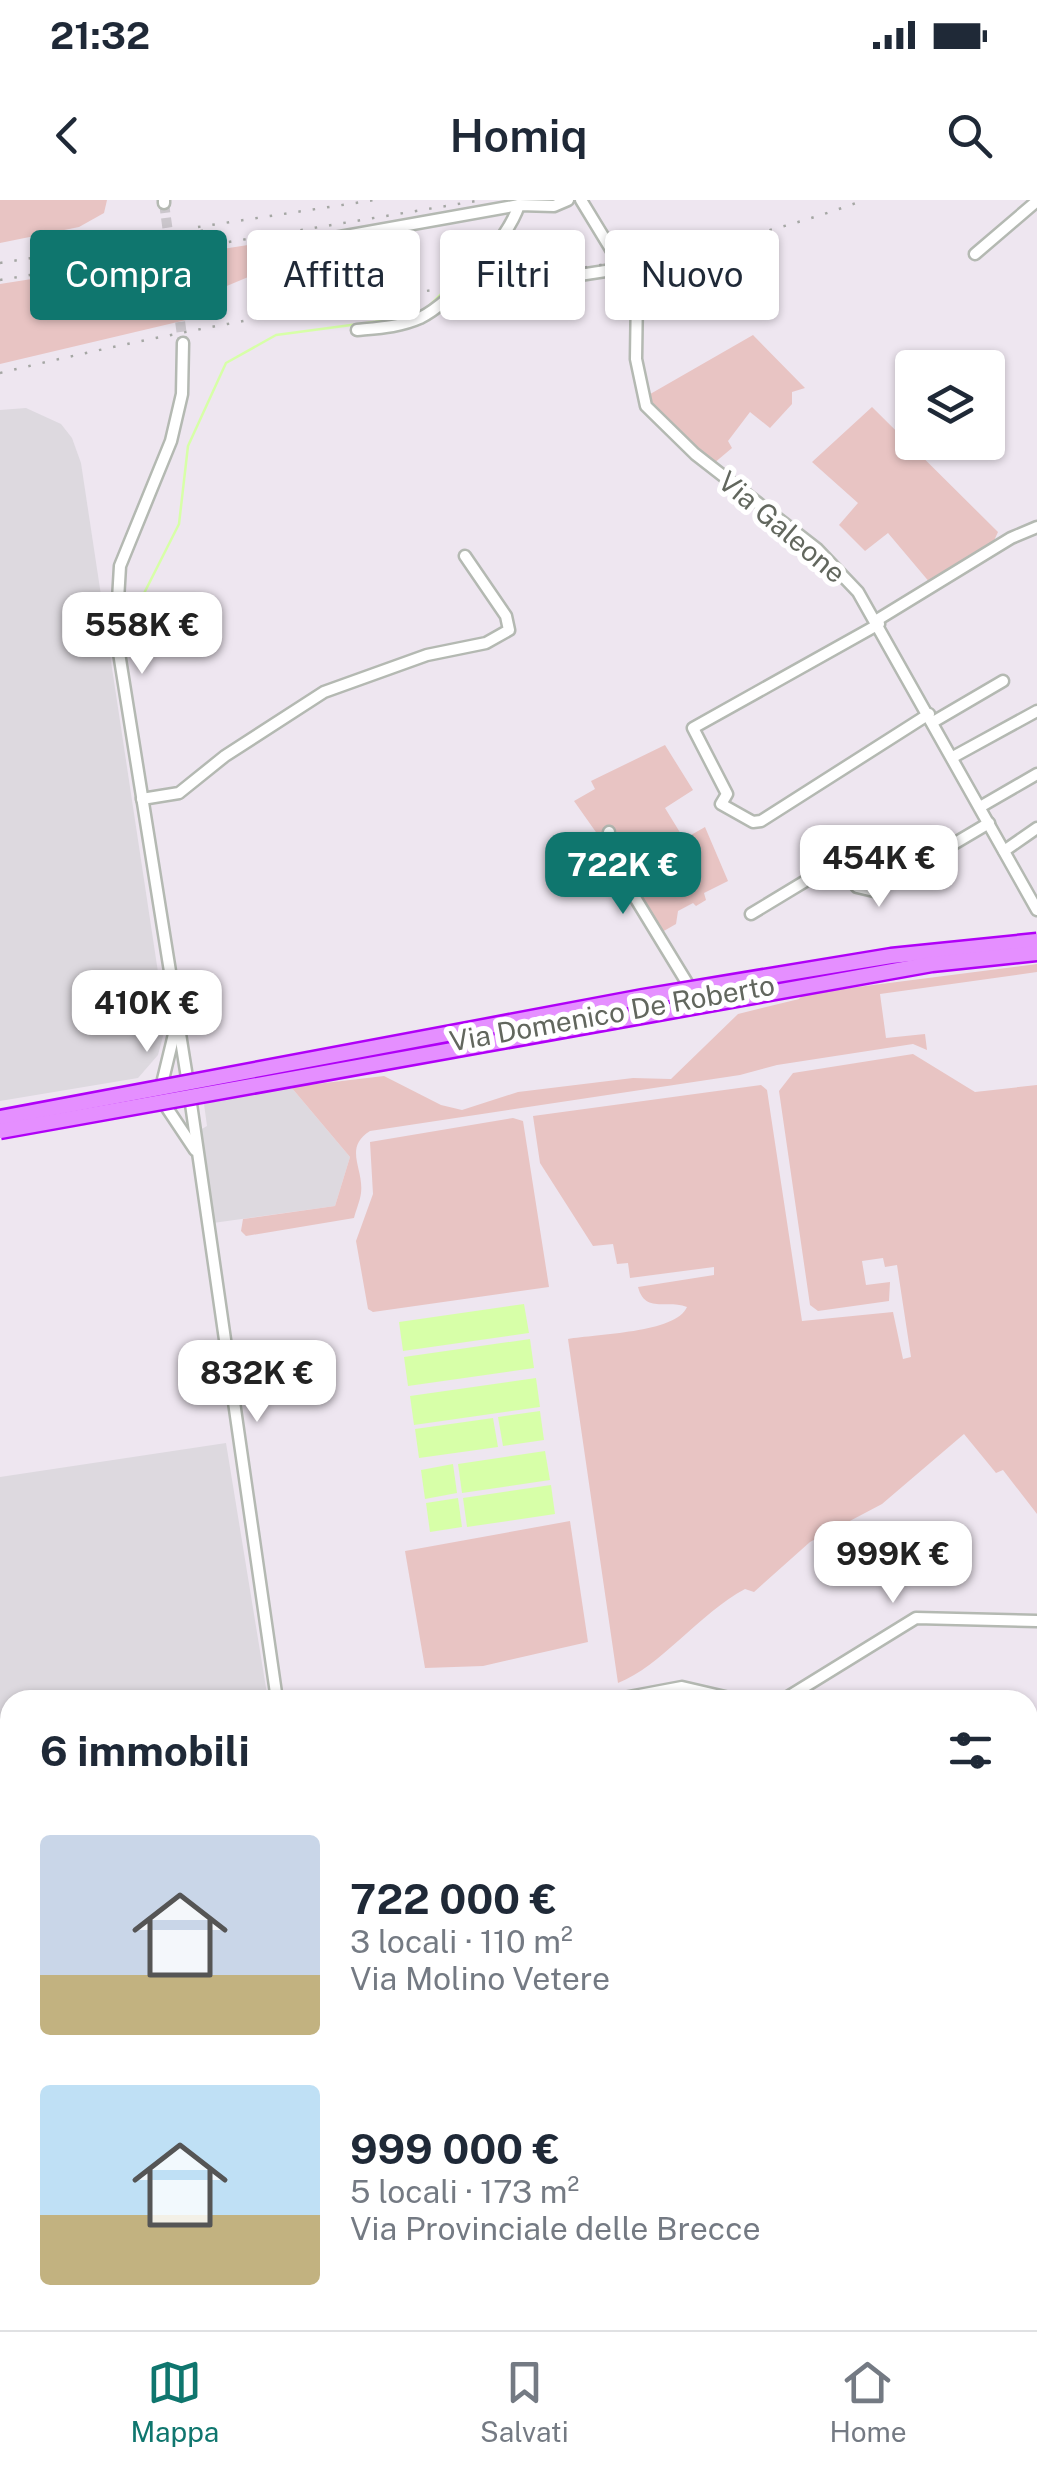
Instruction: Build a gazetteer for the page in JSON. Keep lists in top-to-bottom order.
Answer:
{
  "streets": {
    "street": ["Via Galeone", "Via Domenico De Roberto"]
  },
  "page": {
    "status": "21:32",
    "header": "Homiq",
    "chip": [
      "Compra",
      "Affitta",
      "Filtri",
      "Nuovo"
    ],
    "price": [
      "558K €",
      "454K €",
      "722K €",
      "410K €",
      "832K €",
      "999K €"
    ],
    "heading": "6 immobili",
    "list": [
      {
        "name": "722 000 €",
        "note": "3 locali · 110 m² · Via Molino Vetere"
      },
      {
        "name": "999 000 €",
        "note": "5 locali · 173 m² · Via Provinciale delle Brecce"
      }
    ],
    "tabs": ["Mappa", "Salvati", "Home"]
  }
}
